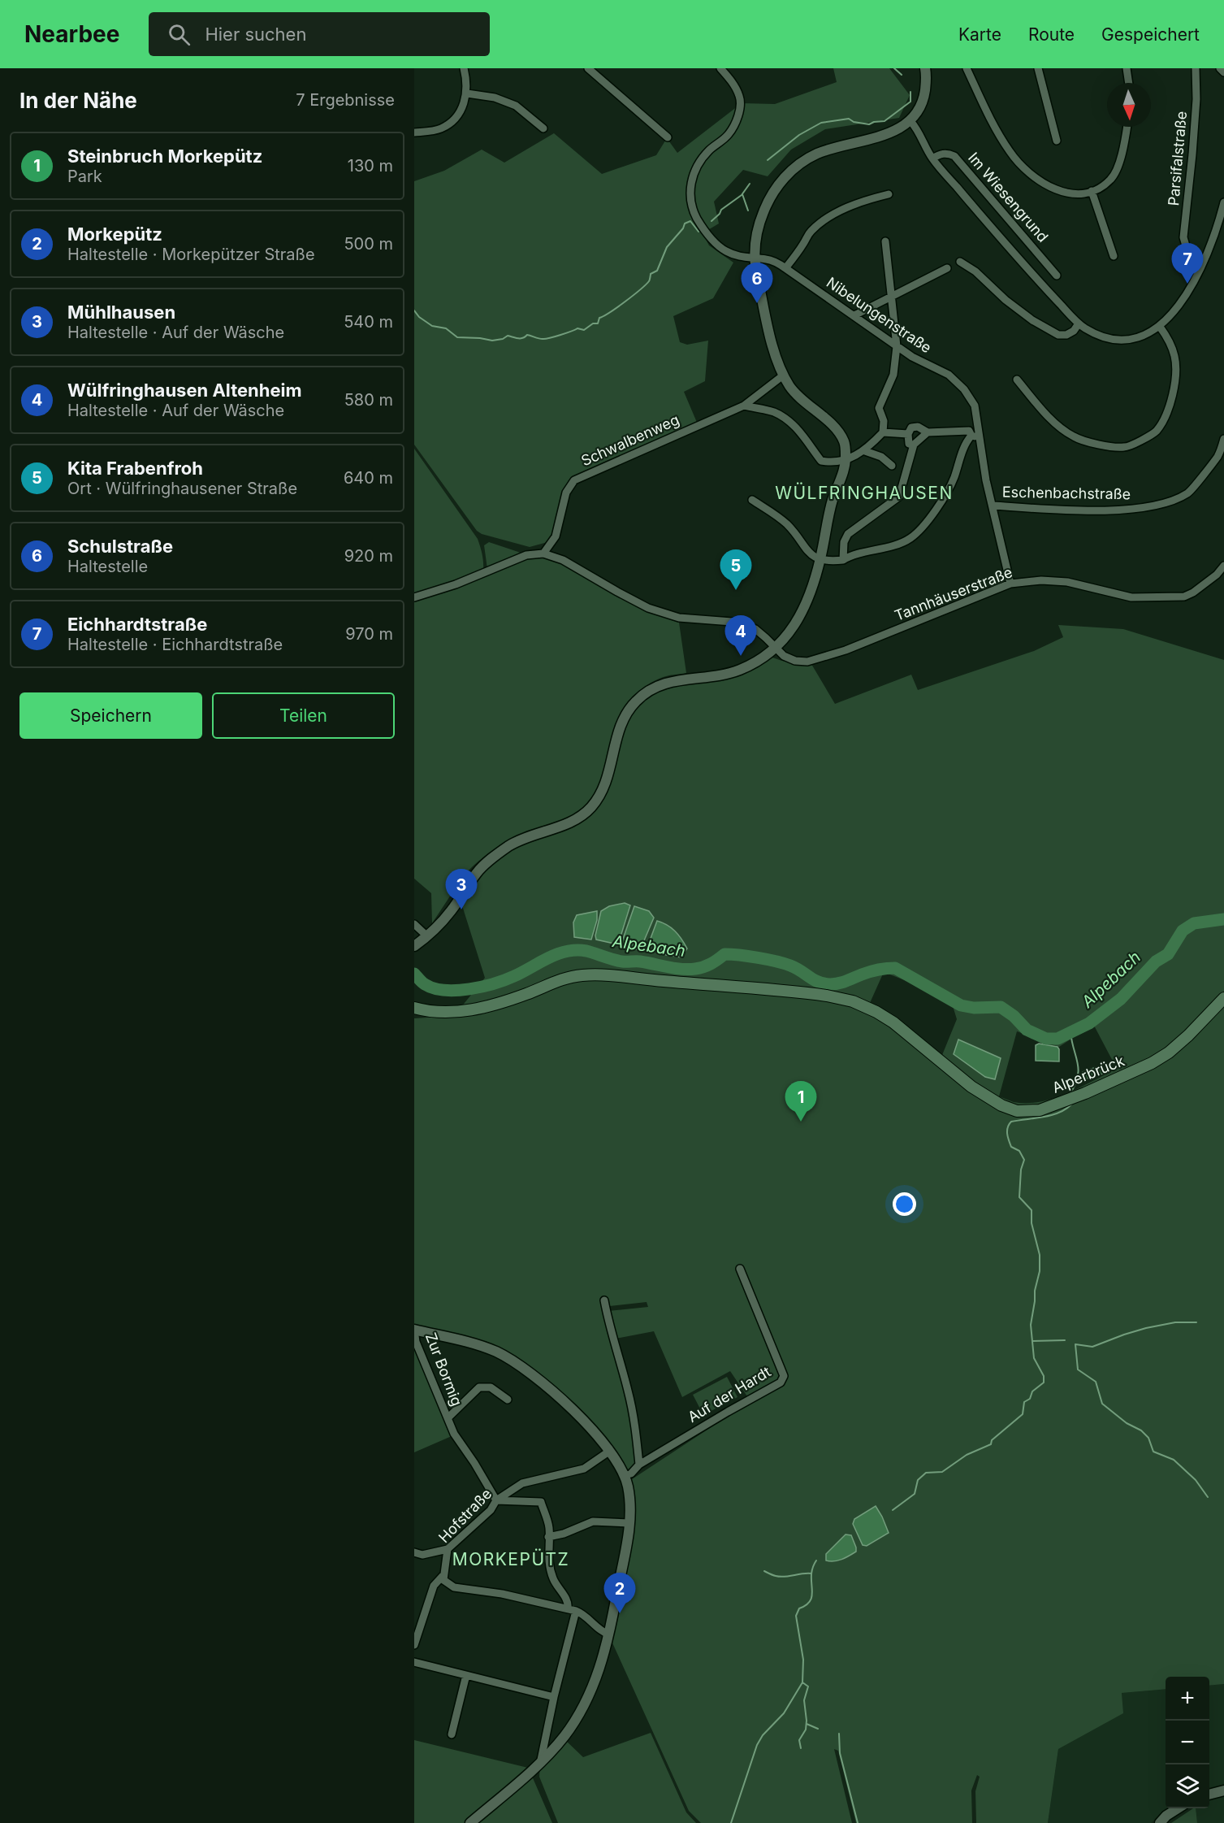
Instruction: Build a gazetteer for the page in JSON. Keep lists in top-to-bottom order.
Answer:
{
  "streets": {
    "main road": ["Alperbrück"],
    "street": [
      "Parsifalstraße",
      "Im Wiesengrund",
      "Nibelungenstraße",
      "Schwalbenweg",
      "Eschenbachstraße",
      "Tannhäuserstraße",
      "Zur Bormig",
      "Auf der Hardt",
      "Hofstraße"
    ]
  },
  "crossings": [
    ["Nibelungenstraße", "Eschenbachstraße"],
    ["Nibelungenstraße", "Tannhäuserstraße"],
    ["Schwalbenweg", "Tannhäuserstraße"],
    ["Zur Bormig", "Hofstraße"]
  ],
  "districts": ["WÜLFRINGHAUSEN", "MORKEPÜTZ"],
  "water": ["Alpebach"],
  "north": "bottom",
  "page": {
    "header": "Nearbee",
    "search": "Hier suchen",
    "nav": ["Karte", "Route", "Gespeichert"],
    "heading": ["In der Nähe", "7 Ergebnisse"],
    "list": [
      {
        "mark": "1",
        "name": "Steinbruch Morkepütz",
        "note": "Park",
        "value": "130 m"
      },
      {
        "mark": "2",
        "name": "Morkepütz",
        "note": "Haltestelle · Morkepützer Straße",
        "value": "500 m"
      },
      {
        "mark": "3",
        "name": "Mühlhausen",
        "note": "Haltestelle · Auf der Wäsche",
        "value": "540 m"
      },
      {
        "mark": "4",
        "name": "Wülfringhausen Altenheim",
        "note": "Haltestelle · Auf der Wäsche",
        "value": "580 m"
      },
      {
        "mark": "5",
        "name": "Kita Frabenfroh",
        "note": "Ort · Wülfringhausener Straße",
        "value": "640 m"
      },
      {
        "mark": "6",
        "name": "Schulstraße",
        "note": "Haltestelle",
        "value": "920 m"
      },
      {
        "mark": "7",
        "name": "Eichhardtstraße",
        "note": "Haltestelle · Eichhardtstraße",
        "value": "970 m"
      }
    ],
    "pins": [
      "7",
      "6",
      "5",
      "4",
      "3",
      "1",
      "2"
    ],
    "buttons": ["Speichern", "Teilen"],
    "map_buttons": ["+", "−"]
  }
}
